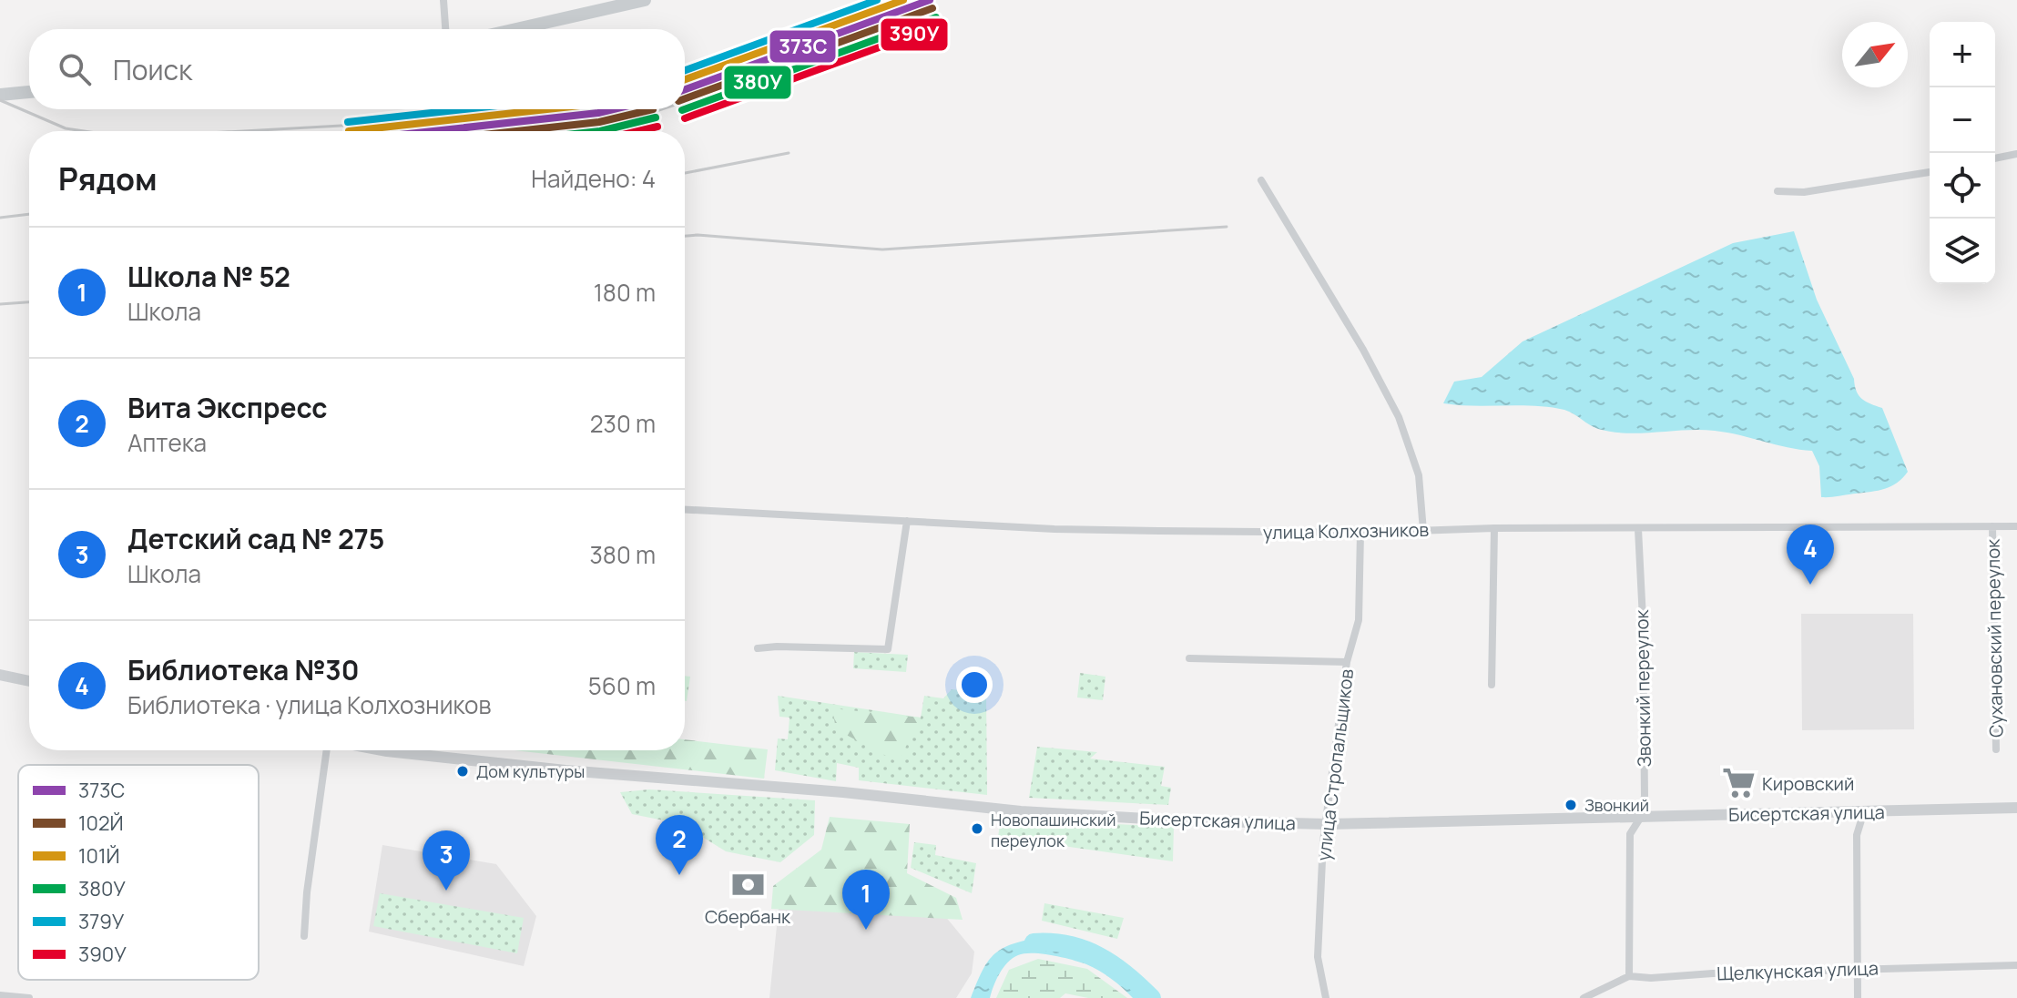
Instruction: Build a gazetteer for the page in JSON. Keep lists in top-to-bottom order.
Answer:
{
  "streets": {
    "main road": ["Бисертская улица"],
    "street": [
      "улица Колхозников",
      "Сухановский переулок",
      "Звонкий переулок",
      "улица Стропальщиков",
      "Щелкунская улица"
    ]
  },
  "crossings": [
    ["улица Колхозников", "Сухановский переулок"],
    ["улица Колхозников", "Звонкий переулок"],
    ["улица Колхозников", "улица Стропальщиков"],
    ["Звонкий переулок", "Бисертская улица"],
    ["Звонкий переулок", "Щелкунская улица"],
    ["улица Стропальщиков", "Бисертская улица"]
  ],
  "places": {
    "other": ["Дом культуры", "Звонкий", "Новопашинский переулок"],
    "supermarket": ["Кировский"],
    "bank": ["Сбербанк"]
  },
  "lines": [
    "transit line 373C",
    "transit line 101Й",
    "transit line 379У",
    "transit line 102Й",
    "transit line 380У",
    "transit line 390У"
  ],
  "legend": [
    "373C",
    "102Й",
    "101Й",
    "380У",
    "379У",
    "390У"
  ],
  "north": "top right",
  "page": {
    "map_buttons": ["+", "−"],
    "search": "Поиск",
    "heading": ["Рядом", "Найдено: 4"],
    "list": [
      {
        "mark": "1",
        "name": "Школа № 52",
        "note": "Школа",
        "value": "180 m"
      },
      {
        "mark": "2",
        "name": "Вита Экспресс",
        "note": "Аптека",
        "value": "230 m"
      },
      {
        "mark": "3",
        "name": "Детский сад № 275",
        "note": "Школа",
        "value": "380 m"
      },
      {
        "mark": "4",
        "name": "Библиотека №30",
        "note": "Библиотека · улица Колхозников",
        "value": "560 m"
      }
    ],
    "pins": [
      "4",
      "2",
      "3",
      "1"
    ]
  }
}
